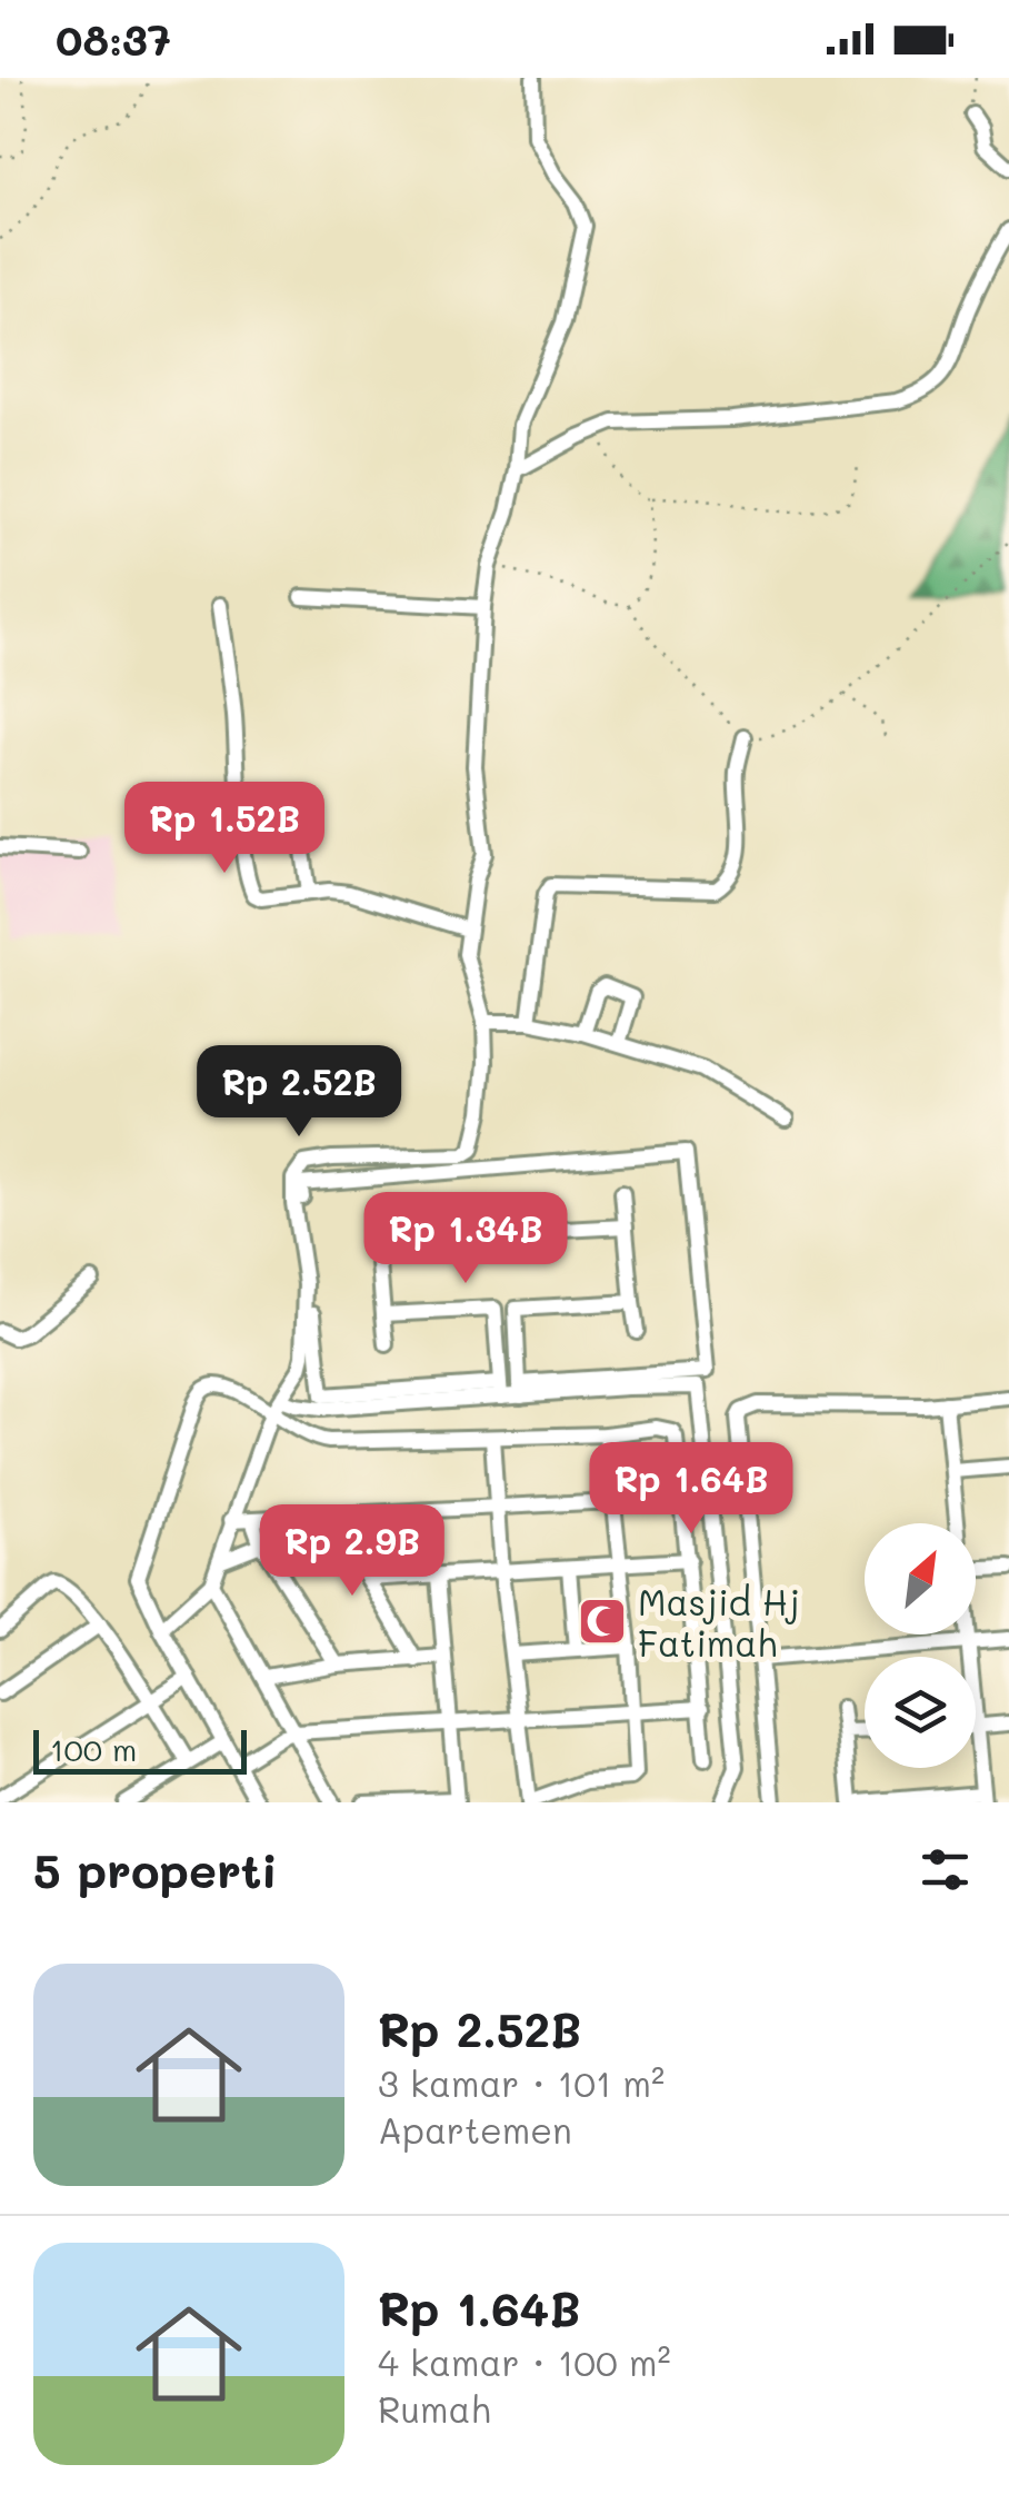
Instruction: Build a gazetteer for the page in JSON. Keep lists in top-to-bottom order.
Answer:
{
  "places": {
    "mosque": ["Masjid Hj Fatimah"]
  },
  "scale_bar": "100 m",
  "north": "top right",
  "page": {
    "status": "08:37",
    "price": [
      "Rp 1.52B",
      "Rp 2.52B",
      "Rp 1.34B",
      "Rp 1.64B",
      "Rp 2.9B"
    ],
    "scale": "100 m",
    "heading": "5 properti",
    "list": [
      {
        "name": "Rp 2.52B",
        "note": "3 kamar · 101 m² · Apartemen"
      },
      {
        "name": "Rp 1.64B",
        "note": "4 kamar · 100 m² · Rumah"
      }
    ]
  }
}
